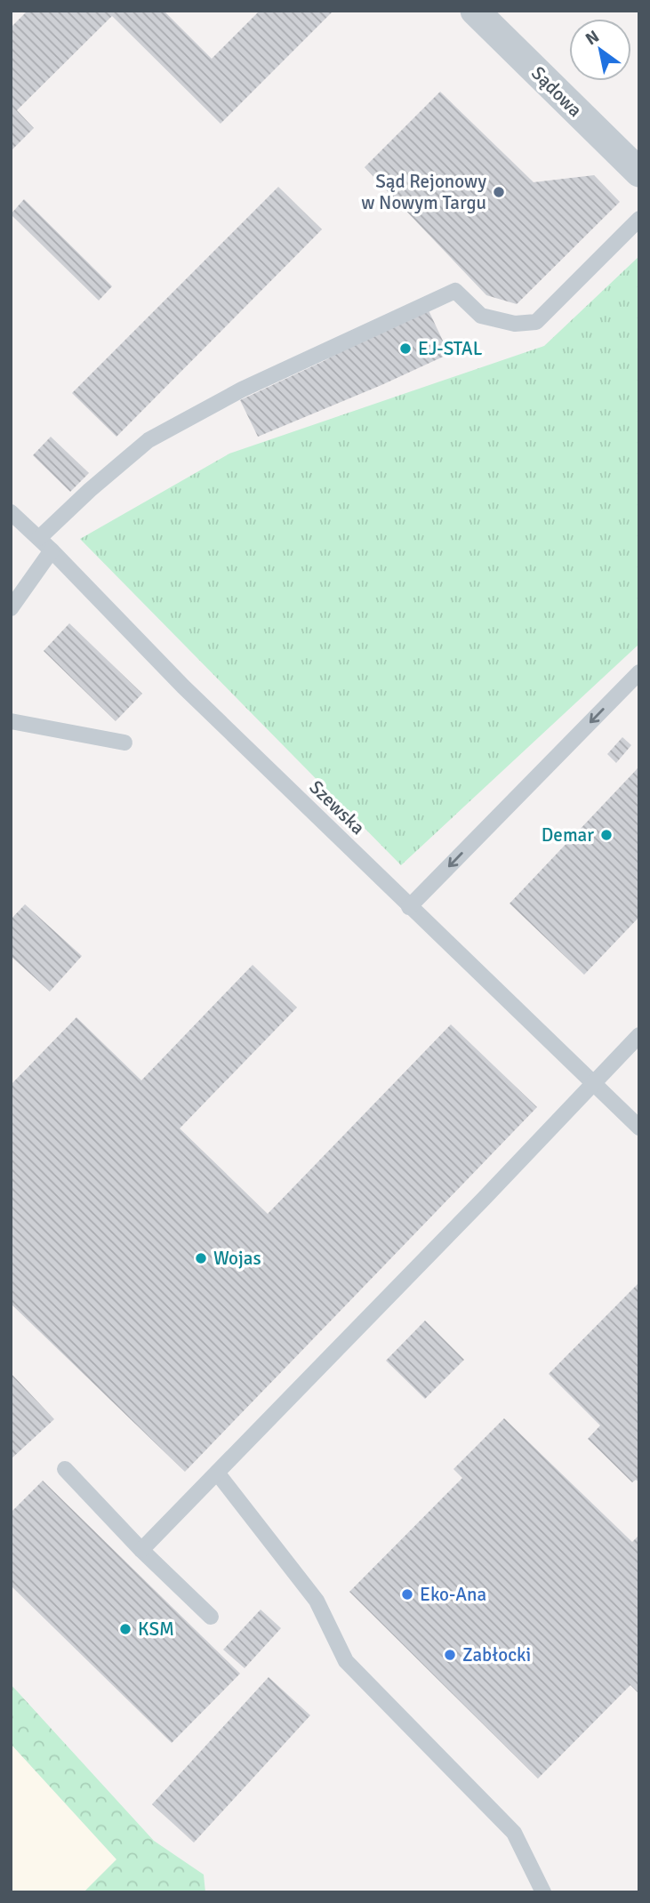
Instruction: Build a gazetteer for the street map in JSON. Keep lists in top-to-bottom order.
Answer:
{
  "streets": {
    "street": ["Sądowa"],
    "lane": ["Szewska"]
  },
  "places": [
    "Sąd Rejonowy w Nowym Targu",
    "EJ-STAL",
    "Demar",
    "Wojas",
    "Eko-Ana",
    "KSM",
    "Zabłocki"
  ],
  "north": "top left"
}
